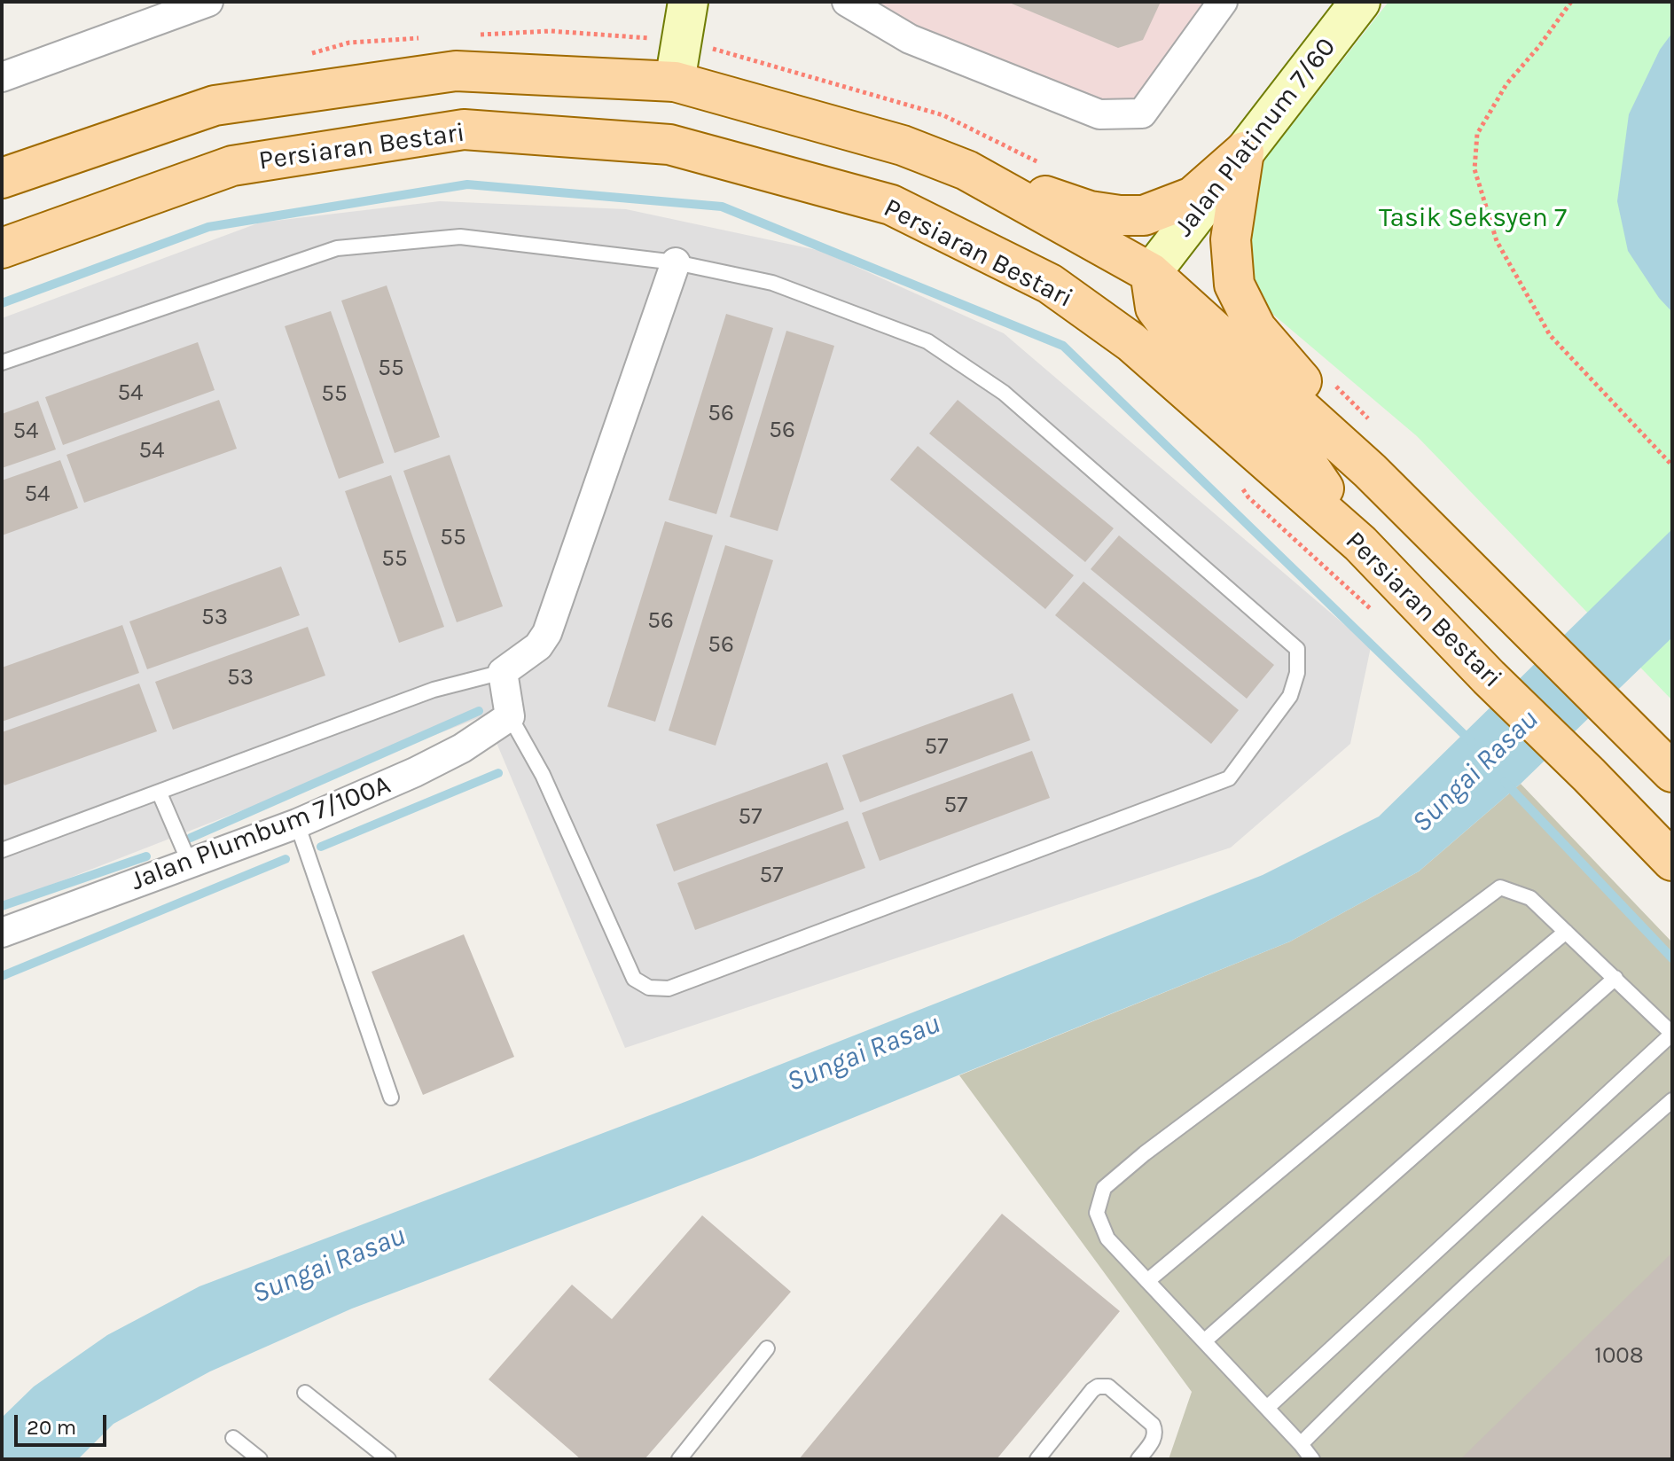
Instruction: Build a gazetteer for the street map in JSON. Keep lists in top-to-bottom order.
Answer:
{
  "streets": {
    "main road": ["Persiaran Bestari"],
    "street": ["Jalan Platinum 7/60", "Jalan Plumbum 7/100A"]
  },
  "water": ["Sungai Rasau"],
  "parks": ["Tasik Seksyen 7"],
  "house_numbers": [
    "55",
    "54",
    "55",
    "56",
    "56",
    "54",
    "54",
    "54",
    "55",
    "55",
    "53",
    "56",
    "56",
    "53",
    "57",
    "57",
    "57",
    "57",
    "1008"
  ],
  "scale_bar": "20 m"
}
